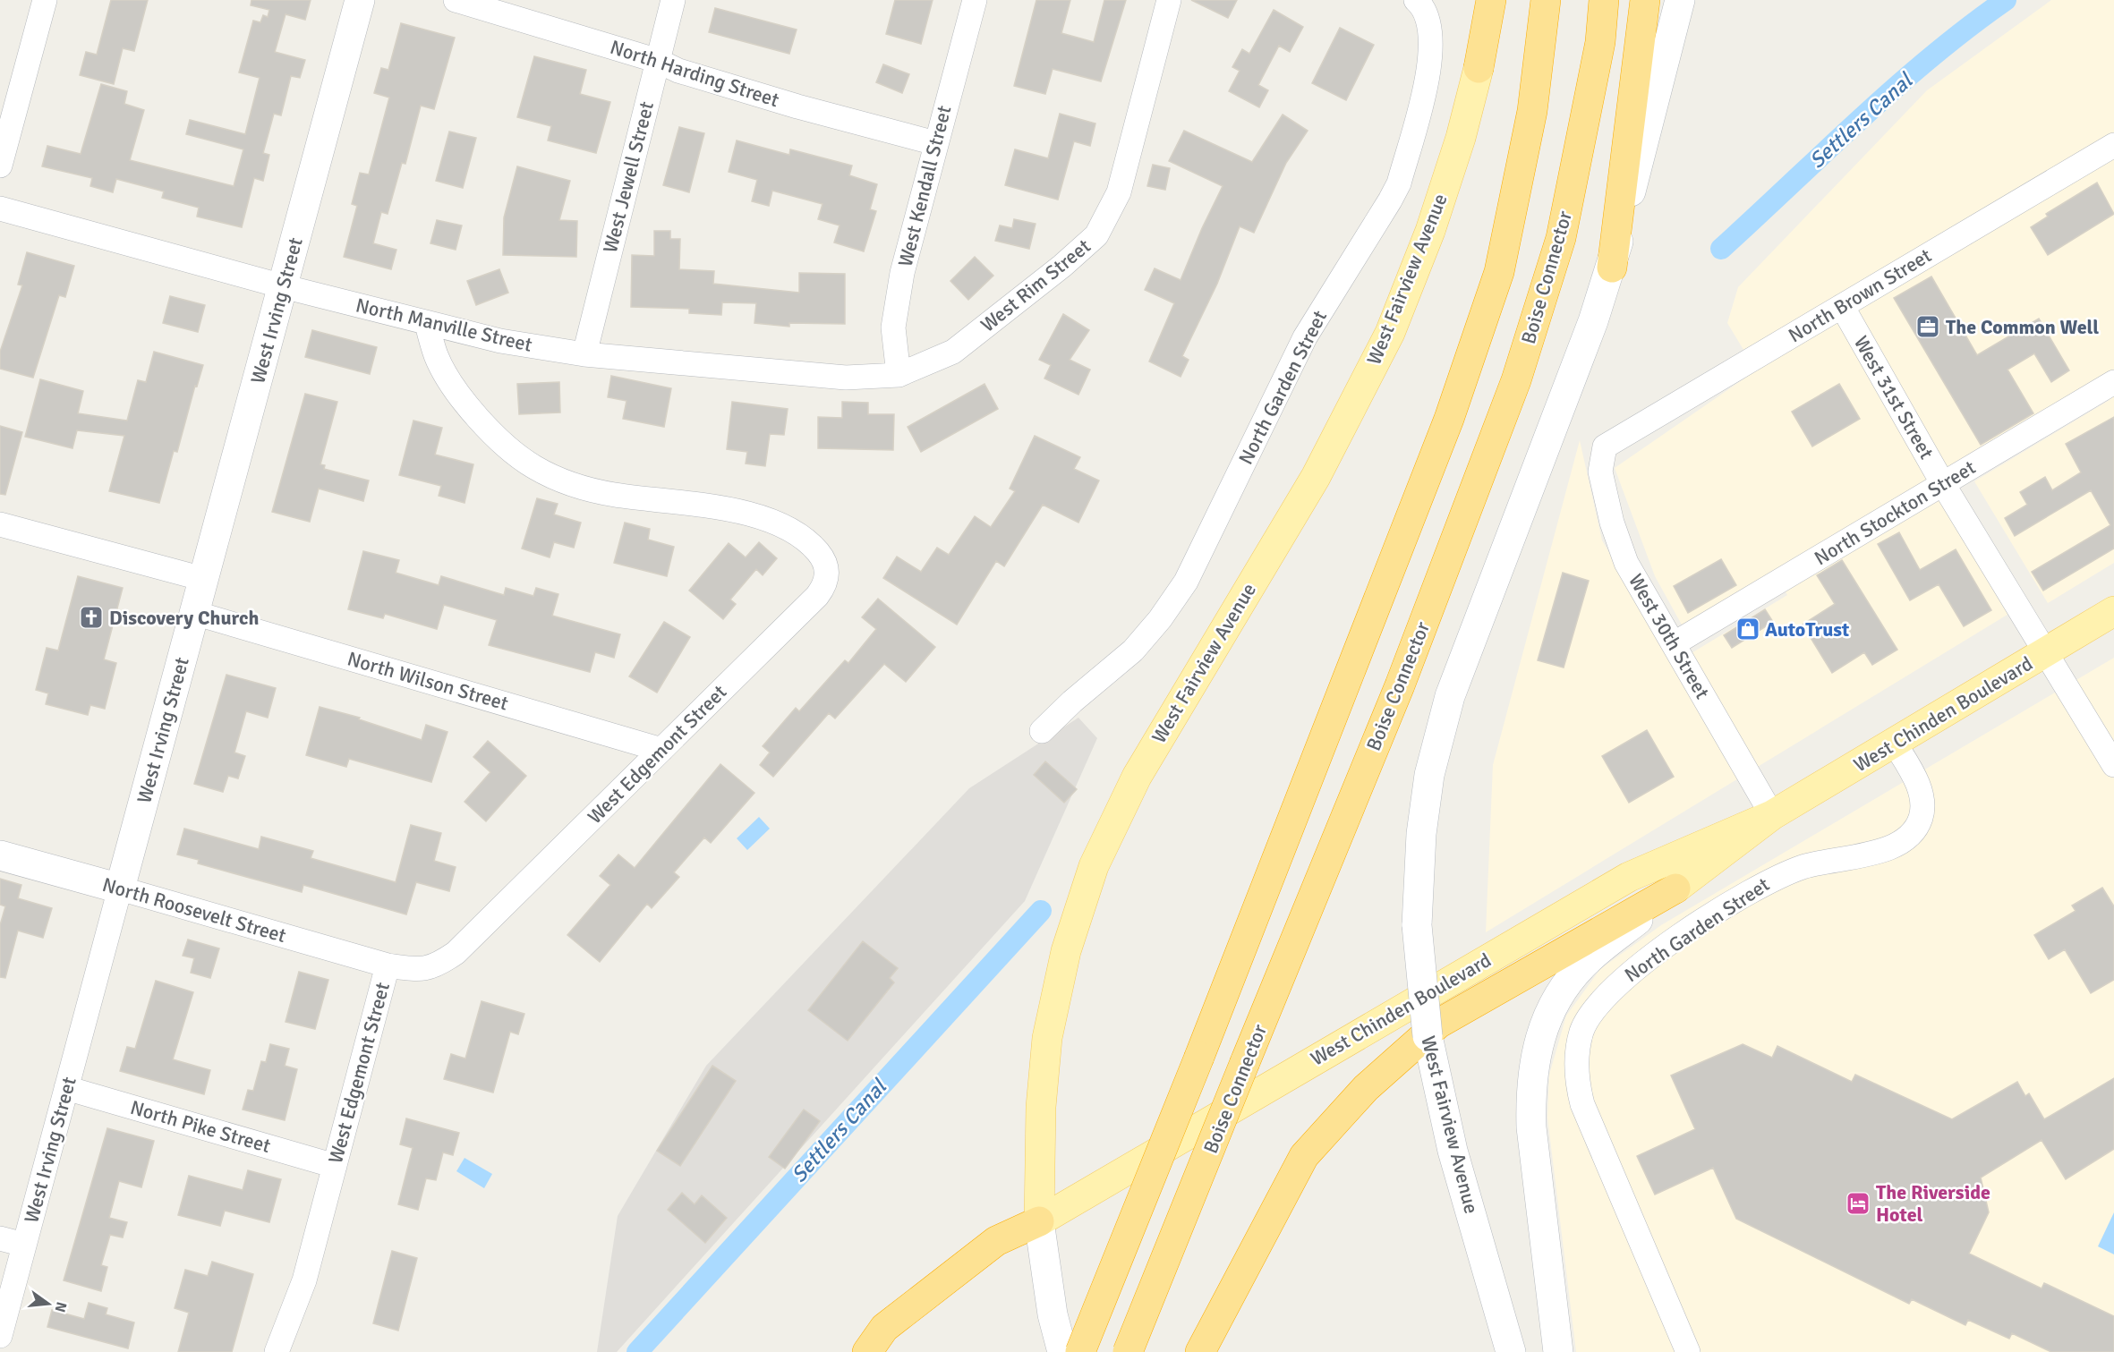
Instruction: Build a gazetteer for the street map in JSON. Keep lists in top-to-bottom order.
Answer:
{
  "streets": {
    "highway": ["Boise Connector"],
    "main road": [
      "West Fairview Avenue",
      "West Irving Street",
      "West Chinden Boulevard",
      "North Roosevelt Street"
    ],
    "street": [
      "North Harding Street",
      "West Jewell Street",
      "West Kendall Street",
      "West Rim Street",
      "North Brown Street",
      "North Manville Street",
      "North Garden Street",
      "West 31st Street",
      "North Stockton Street",
      "West 30th Street",
      "North Wilson Street",
      "West Edgemont Street",
      "North Pike Street"
    ]
  },
  "crossings": [
    ["North Harding Street", "West Jewell Street"],
    ["North Harding Street", "West Kendall Street"],
    ["West Jewell Street", "North Manville Street"],
    ["West Kendall Street", "West Rim Street"],
    ["West Kendall Street", "North Manville Street"],
    ["West Fairview Avenue", "West Chinden Boulevard"],
    ["West Rim Street", "North Manville Street"],
    ["North Brown Street", "West 31st Street"],
    ["North Brown Street", "West 30th Street"],
    ["West Irving Street", "North Manville Street"],
    ["West Irving Street", "North Wilson Street"],
    ["West Irving Street", "North Roosevelt Street"],
    ["West Irving Street", "North Pike Street"],
    ["North Manville Street", "West Edgemont Street"],
    ["North Garden Street", "West Chinden Boulevard"],
    ["West 31st Street", "North Stockton Street"],
    ["West 31st Street", "West Chinden Boulevard"],
    ["North Stockton Street", "West 30th Street"],
    ["West 30th Street", "West Chinden Boulevard"],
    ["North Wilson Street", "West Edgemont Street"],
    ["West Edgemont Street", "North Roosevelt Street"],
    ["West Edgemont Street", "North Pike Street"]
  ],
  "water": ["Settlers Canal"],
  "places": {
    "office": ["The Common Well"],
    "church": ["Discovery Church"],
    "shop": ["AutoTrust"],
    "hotel": ["The Riverside Hotel"]
  },
  "north": "right"
}
